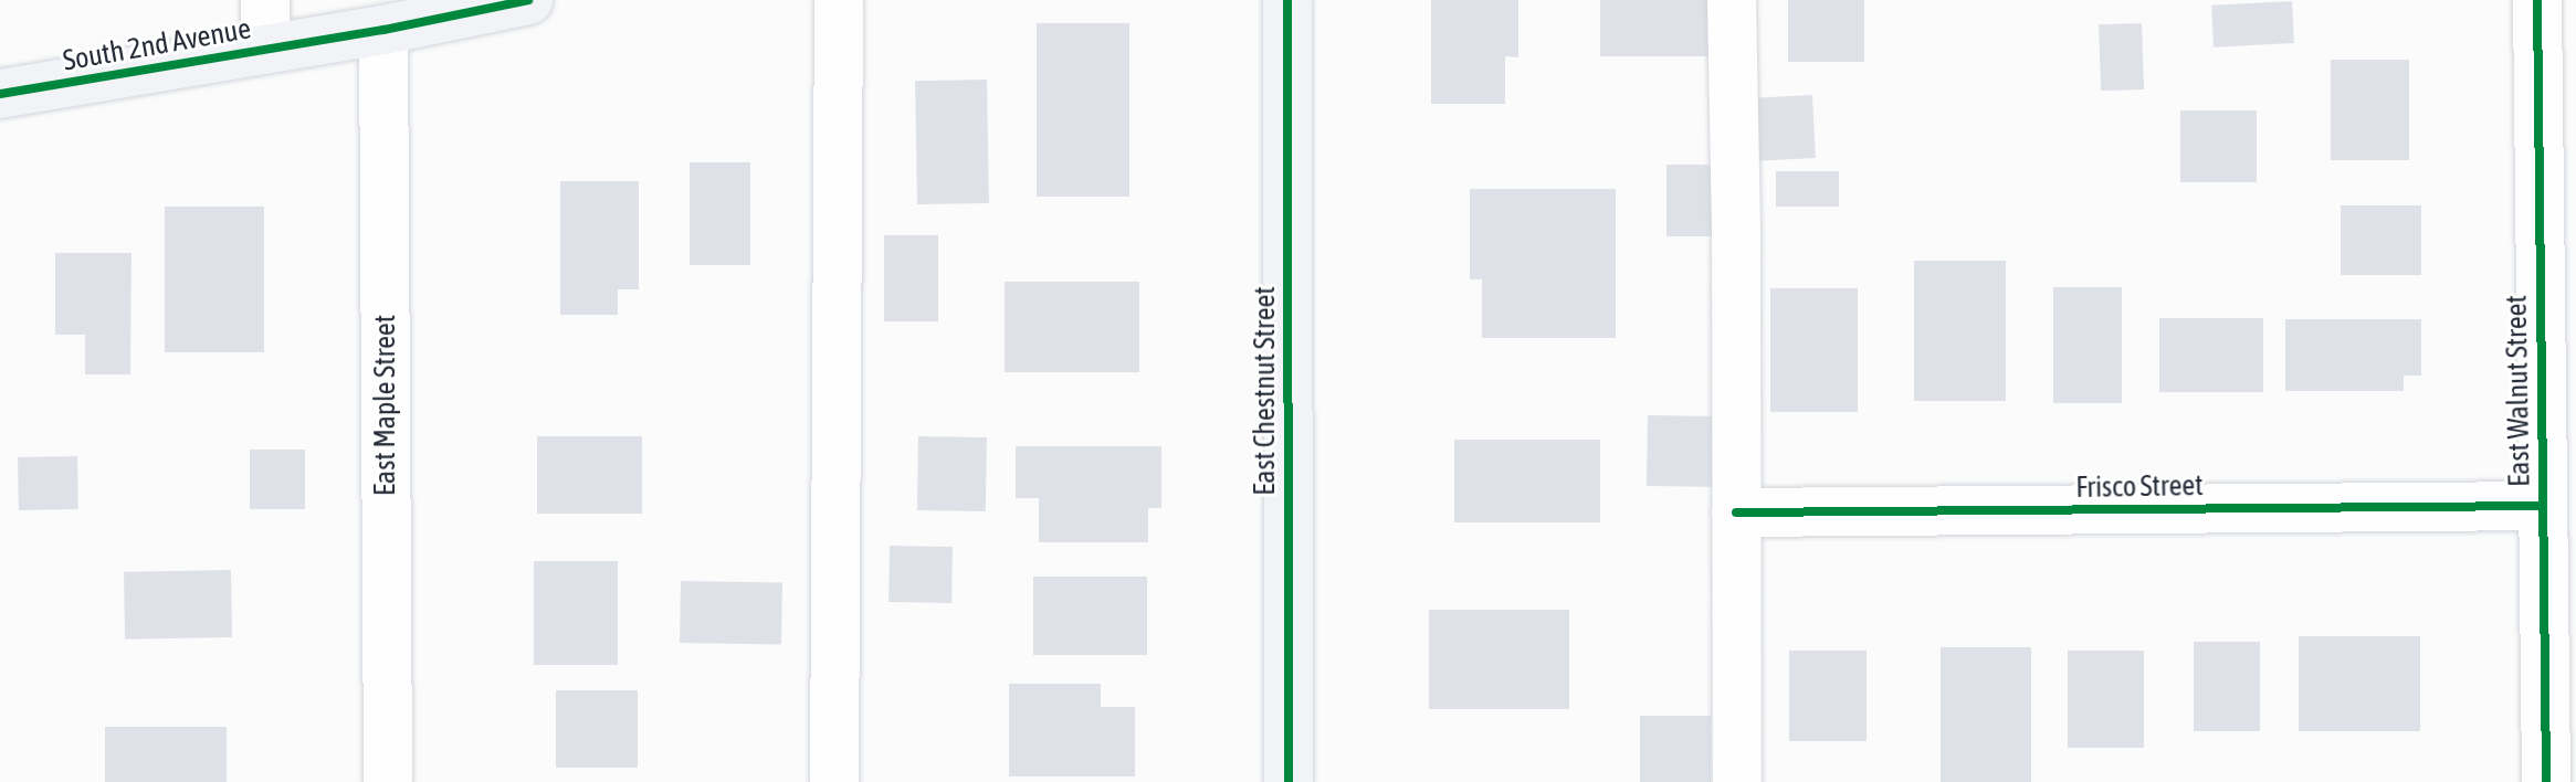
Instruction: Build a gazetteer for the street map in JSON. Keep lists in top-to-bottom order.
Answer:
{
  "streets": {
    "main road": ["South 2nd Avenue", "East Chestnut Street"],
    "street": ["East Walnut Street", "East Maple Street", "Frisco Street"]
  },
  "crossings": [
    ["South 2nd Avenue", "East Maple Street"],
    ["East Walnut Street", "Frisco Street"]
  ]
}
